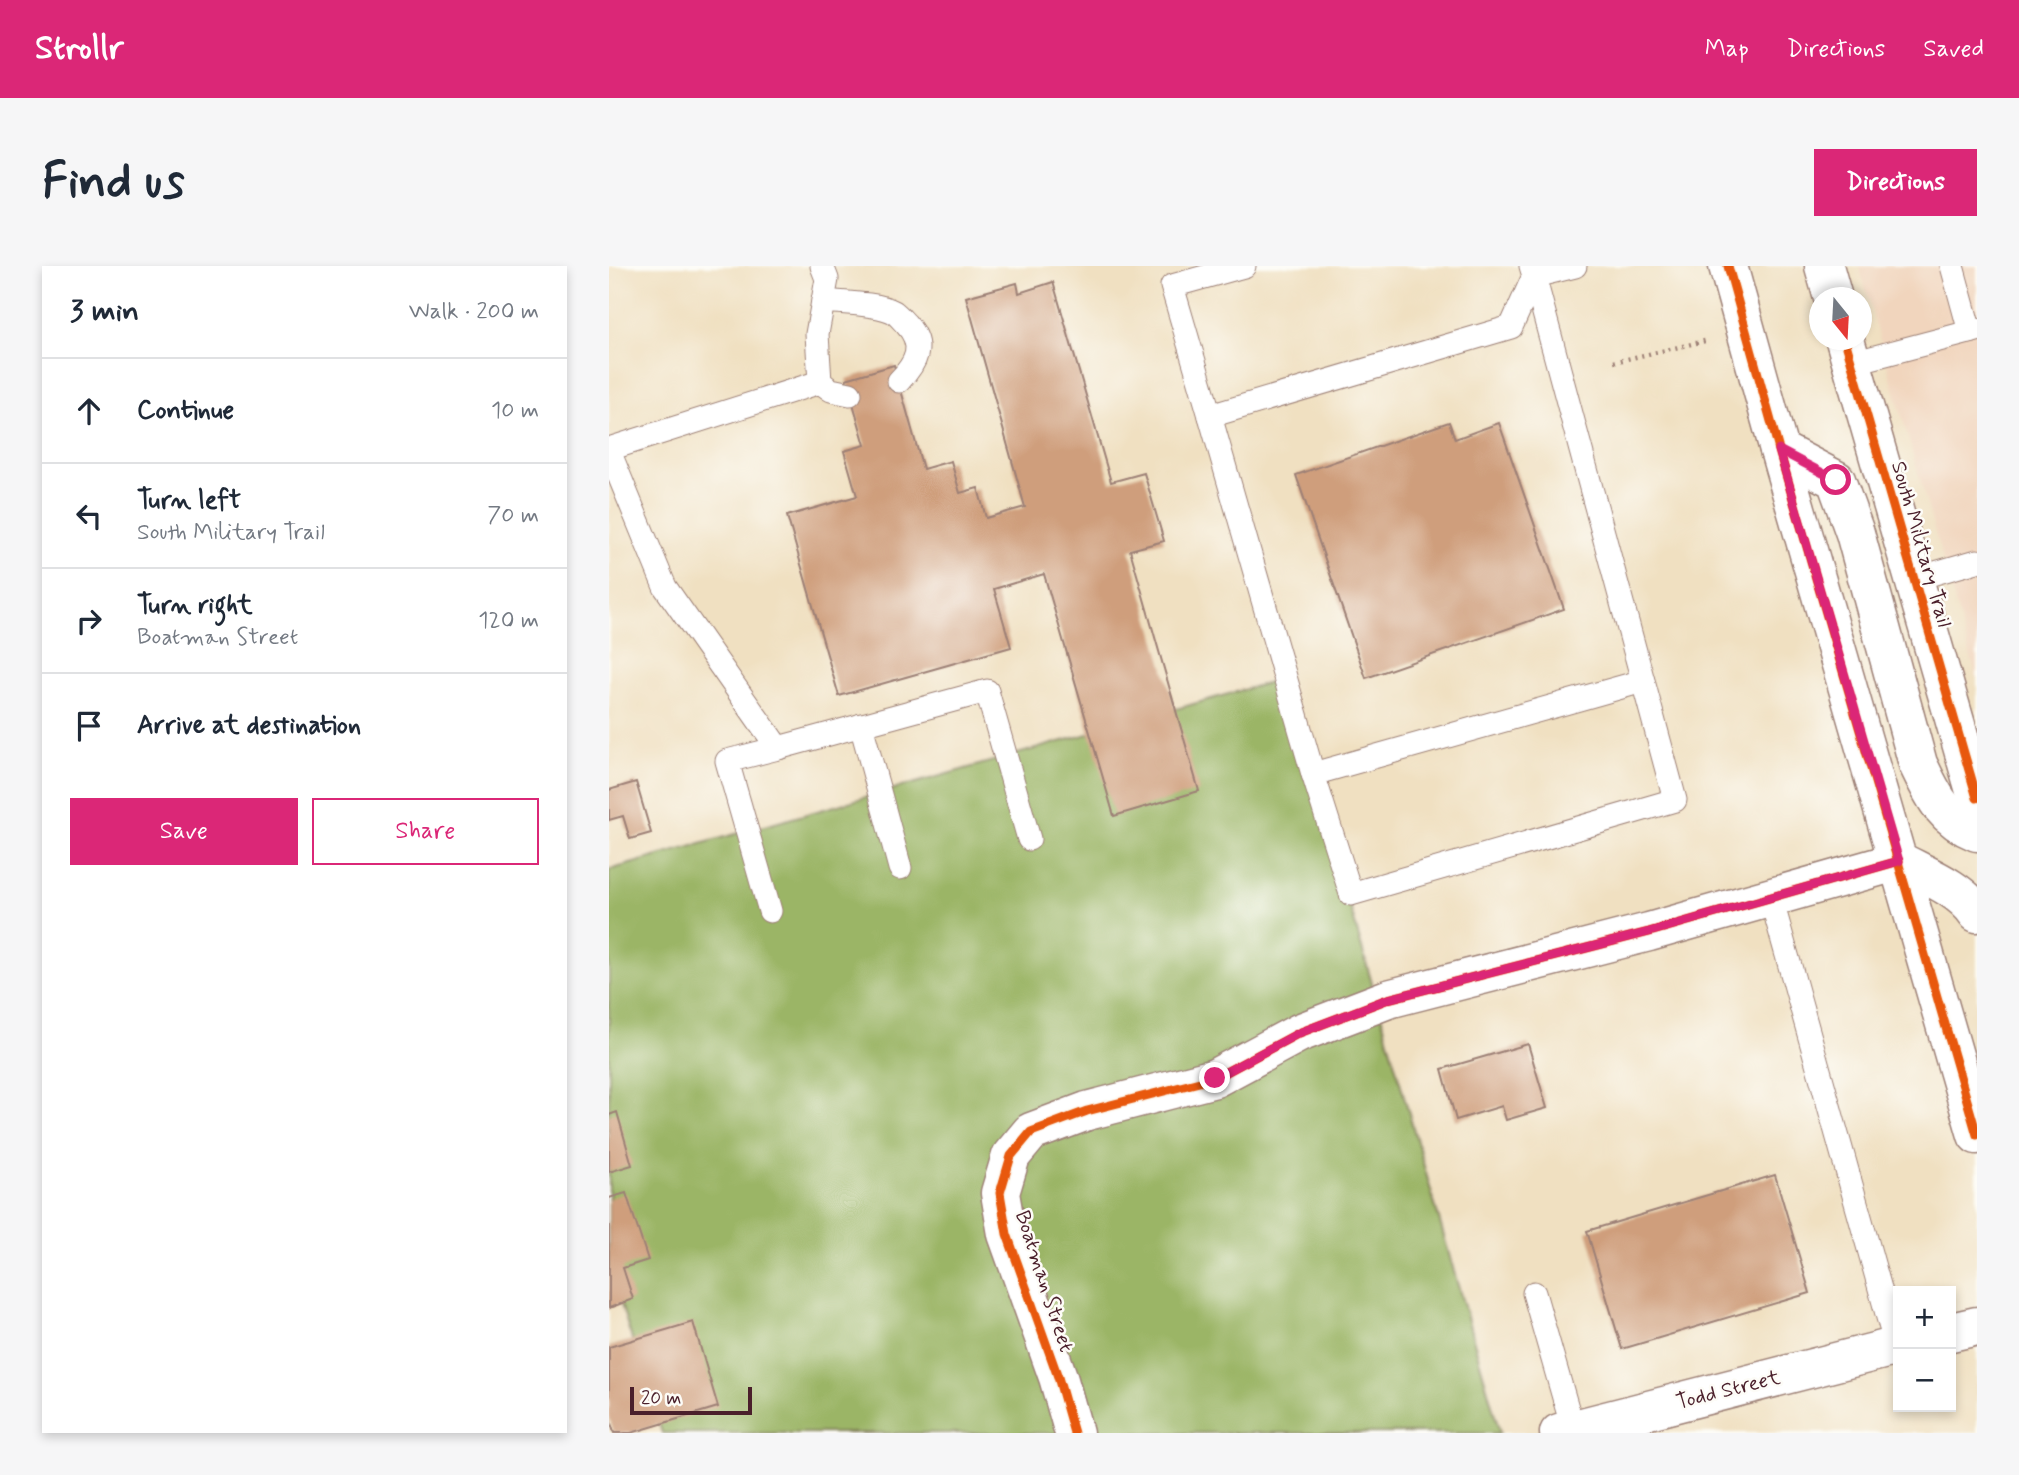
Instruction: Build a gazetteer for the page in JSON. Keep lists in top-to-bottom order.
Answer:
{
  "streets": {
    "main road": ["South Military Trail", "Boatman Street", "Todd Street"]
  },
  "scale_bar": "20 m",
  "north": "bottom",
  "page": {
    "header": "Strollr",
    "nav": ["Map", "Directions", "Saved"],
    "buttons": [
      "Directions",
      ["Save", "Share"]
    ],
    "title": "Find us",
    "heading": ["3 min", "Walk · 200 m"],
    "list": [
      ["Continue", "10 m"],
      ["Turn left", "South Military Trail", "70 m"],
      ["Turn right", "Boatman Street", "120 m"],
      "Arrive at destination"
    ],
    "map_buttons": ["+", "−"],
    "scale": "20 m"
  }
}
